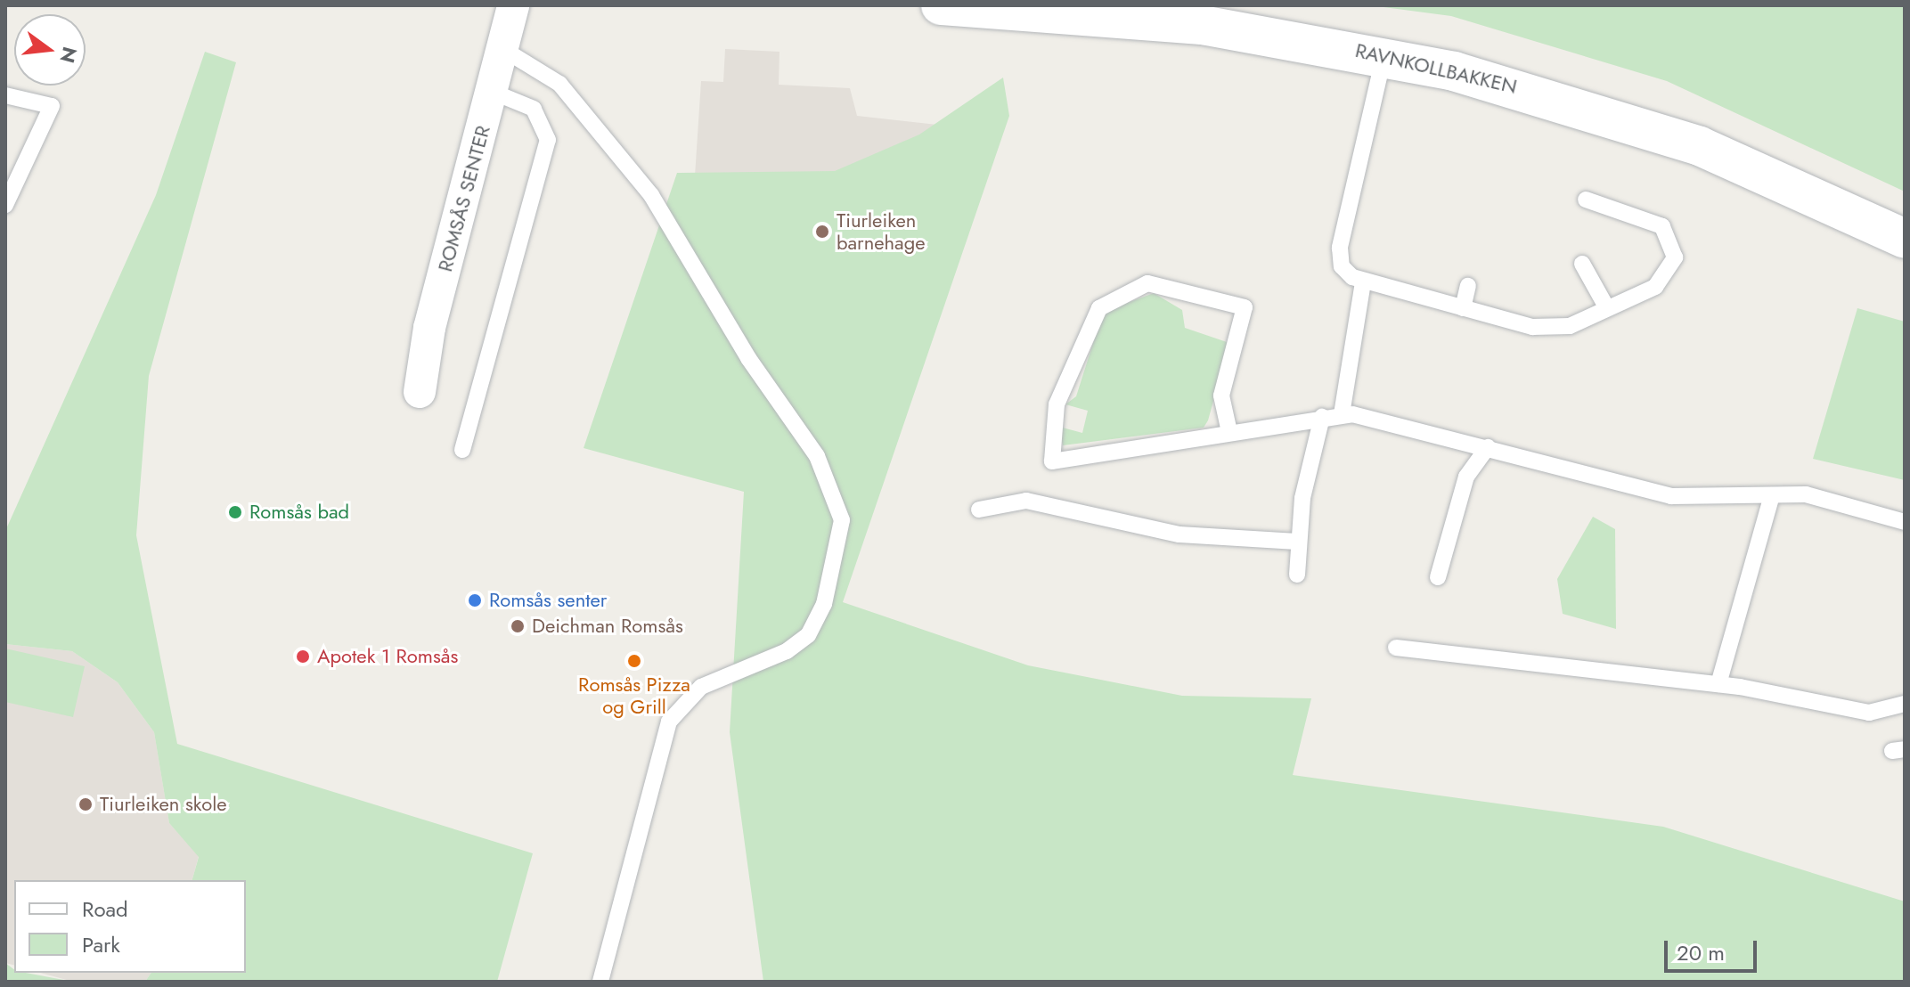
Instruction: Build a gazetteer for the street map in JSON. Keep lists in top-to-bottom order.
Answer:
{
  "streets": {
    "street": ["RAVNKOLLBAKKEN", "ROMSÅS SENTER"]
  },
  "places": [
    "Tiurleiken barnehage",
    "Romsås bad",
    "Romsås senter",
    "Deichman Romsås",
    "Apotek 1 Romsås",
    "Romsås Pizza og Grill",
    "Tiurleiken skole"
  ],
  "legend": ["Road", "Park"],
  "scale_bar": "20 m",
  "north": "right"
}
